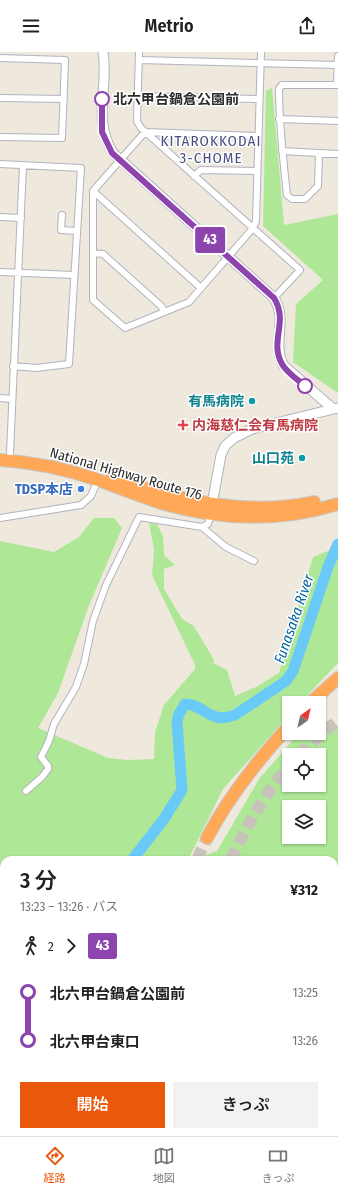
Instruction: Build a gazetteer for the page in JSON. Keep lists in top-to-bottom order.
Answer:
{
  "streets": {
    "highway": ["National Highway Route 176"]
  },
  "districts": ["KITAROKKODAI 3-CHOME"],
  "water": ["Funasaka River"],
  "places": {
    "other": [
      "北六甲台鍋倉公園前",
      "有馬病院",
      "山口苑",
      "TDSP本店"
    ],
    "health": ["内海慈仁会有馬病院"]
  },
  "lines": ["bus line 43"],
  "north": "top right",
  "page": {
    "header": "Metrio",
    "on_map": "43",
    "heading": ["3 分", "13:23 – 13:26 · バス", "¥312"],
    "legs": ["2", "43"],
    "list": [
      {
        "name": "北六甲台鍋倉公園前",
        "value": "13:25"
      },
      {
        "name": "北六甲台東口",
        "value": "13:26"
      }
    ],
    "buttons": ["開始", "きっぷ"],
    "tabs": ["経路", "地図", "きっぷ"]
  }
}
